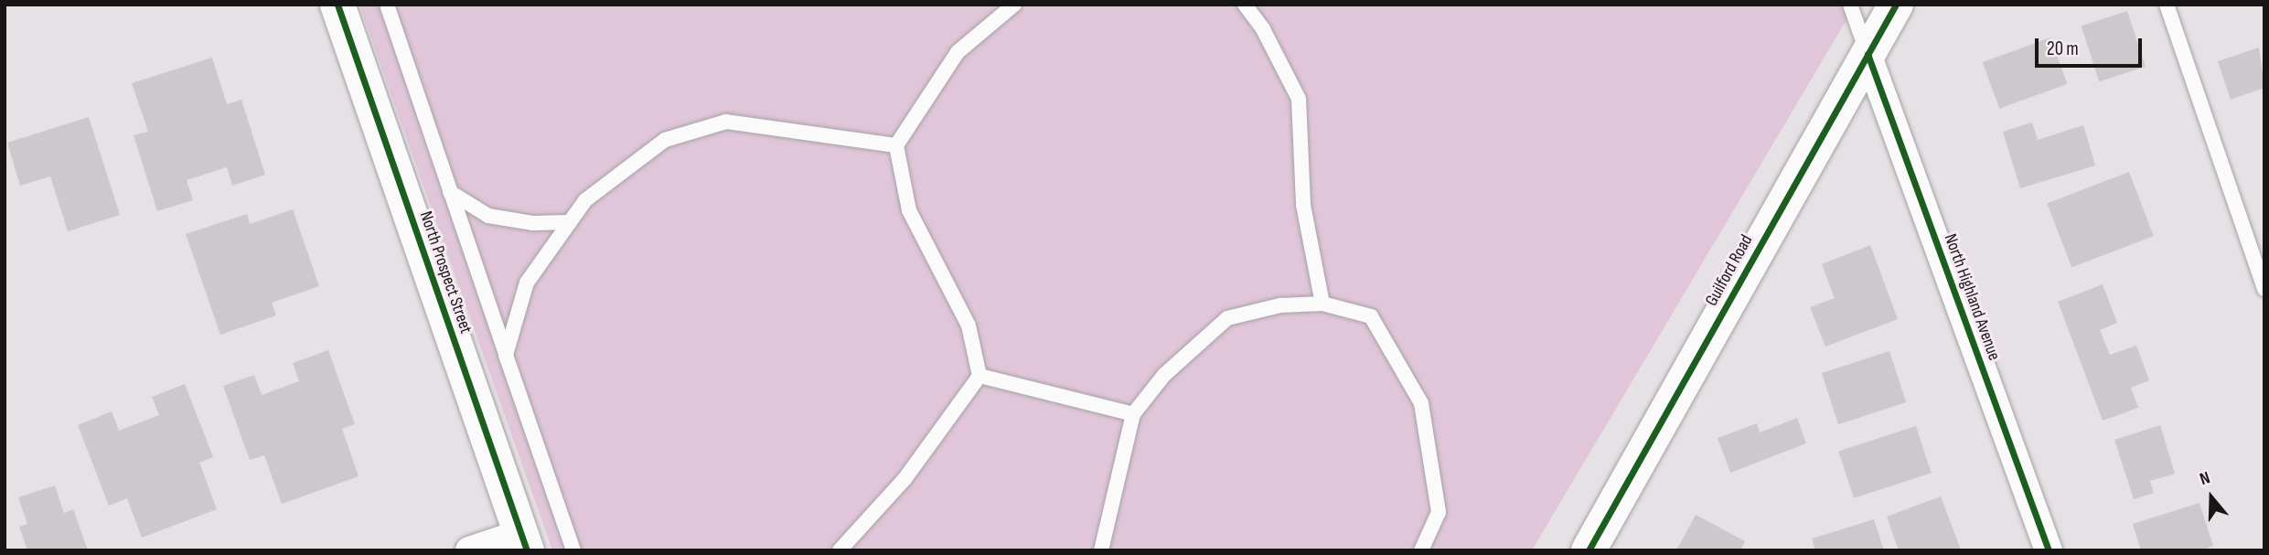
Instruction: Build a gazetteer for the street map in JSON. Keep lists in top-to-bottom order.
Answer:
{
  "streets": {
    "street": ["Guilford Road", "North Prospect Street", "North Highland Avenue"]
  },
  "crossings": [
    ["Guilford Road", "North Highland Avenue"]
  ],
  "scale_bar": "20 m",
  "north": "top"
}
